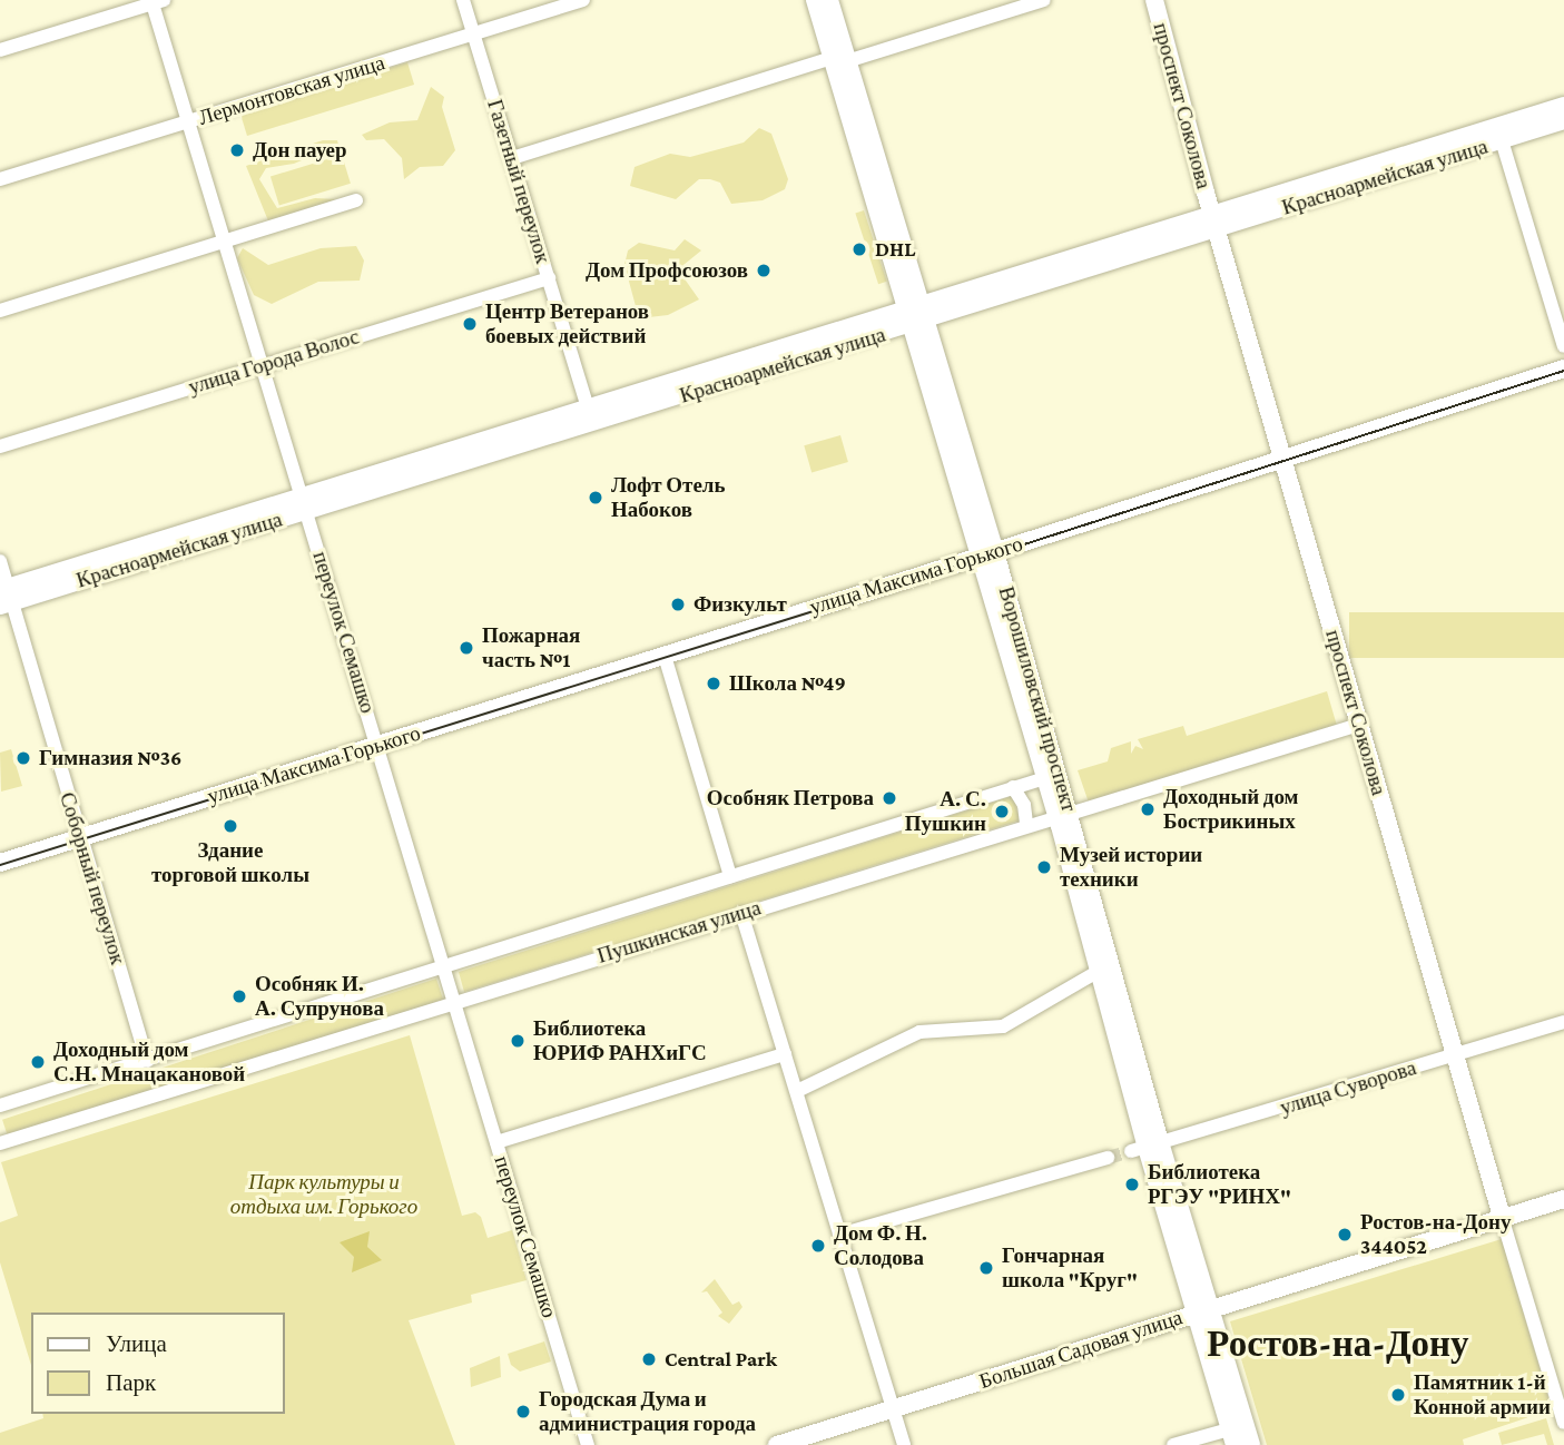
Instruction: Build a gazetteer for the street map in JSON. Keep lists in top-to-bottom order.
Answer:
{
  "streets": {
    "main road": [
      "проспект Соколова",
      "Красноармейская улица",
      "улица Максима Горького",
      "Ворошиловский проспект",
      "Большая Садовая улица"
    ],
    "street": [
      "Лермонтовская улица",
      "Газетный переулок",
      "улица Города Волос",
      "переулок Семашко",
      "Соборный переулок",
      "Пушкинская улица",
      "улица Суворова"
    ]
  },
  "crossings": [
    ["Лермонтовская улица", "Газетный переулок"],
    ["Лермонтовская улица", "переулок Семашко"],
    ["проспект Соколова", "Красноармейская улица"],
    ["проспект Соколова", "улица Максима Горького"],
    ["проспект Соколова", "Пушкинская улица"],
    ["проспект Соколова", "улица Суворова"],
    ["проспект Соколова", "Большая Садовая улица"],
    ["Красноармейская улица", "Газетный переулок"],
    ["Красноармейская улица", "переулок Семашко"],
    ["Красноармейская улица", "Ворошиловский проспект"],
    ["Красноармейская улица", "Соборный переулок"],
    ["Газетный переулок", "улица Города Волос"],
    ["улица Города Волос", "переулок Семашко"],
    ["улица Максима Горького", "переулок Семашко"],
    ["улица Максима Горького", "Ворошиловский проспект"],
    ["улица Максима Горького", "Соборный переулок"],
    ["переулок Семашко", "Пушкинская улица"],
    ["Ворошиловский проспект", "Пушкинская улица"],
    ["Ворошиловский проспект", "улица Суворова"],
    ["Ворошиловский проспект", "Большая Садовая улица"],
    ["Соборный переулок", "Пушкинская улица"]
  ],
  "districts": ["Ростов-на-Дону"],
  "parks": ["Парк культуры и отдыха им. Горького"],
  "places": [
    "Дон пауер",
    "DHL",
    "Дом Профсоюзов",
    "Центр Ветеранов боевых действий",
    "Лофт Отель Набоков",
    "Физкульт",
    "Пожарная часть №1",
    "Школа №49",
    "Гимназия №36",
    "Особняк Петрова",
    "Доходный дом Бострикиных",
    "А. С. Пушкин",
    "Здание торговой школы",
    "Музей истории техники",
    "Особняк И. А. Супрунова",
    "Библиотека ЮРИФ РАНХиГС",
    "Доходный дом С.Н. Мнацакановой",
    "Библиотека РГЭУ \"РИНХ\"",
    "Ростов-на-Дону 344052",
    "Дом Ф. Н. Солодова",
    "Гончарная школа \"Круг\"",
    "Central Park",
    "Памятник 1-й Конной армии",
    "Городская Дума и администрация города"
  ],
  "legend": ["Улица", "Парк"]
}
